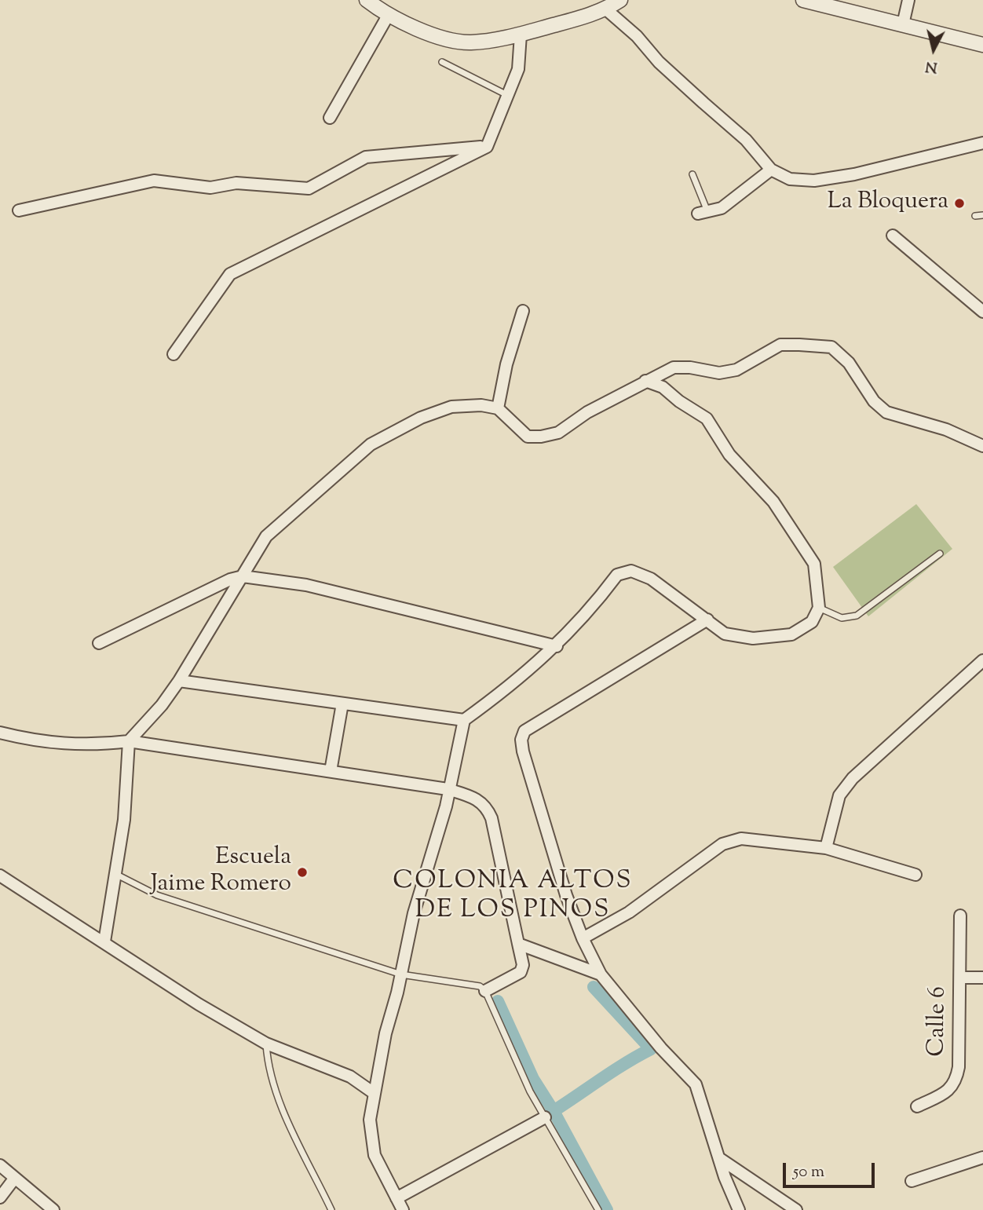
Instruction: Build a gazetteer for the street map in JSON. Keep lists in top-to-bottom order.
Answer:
{
  "streets": {
    "street": ["Calle 6"]
  },
  "districts": ["COLONIA ALTOS DE LOS PINOS"],
  "places": ["La Bloquera", "Escuela Jaime Romero"],
  "scale_bar": "50 m",
  "north": "bottom"
}
